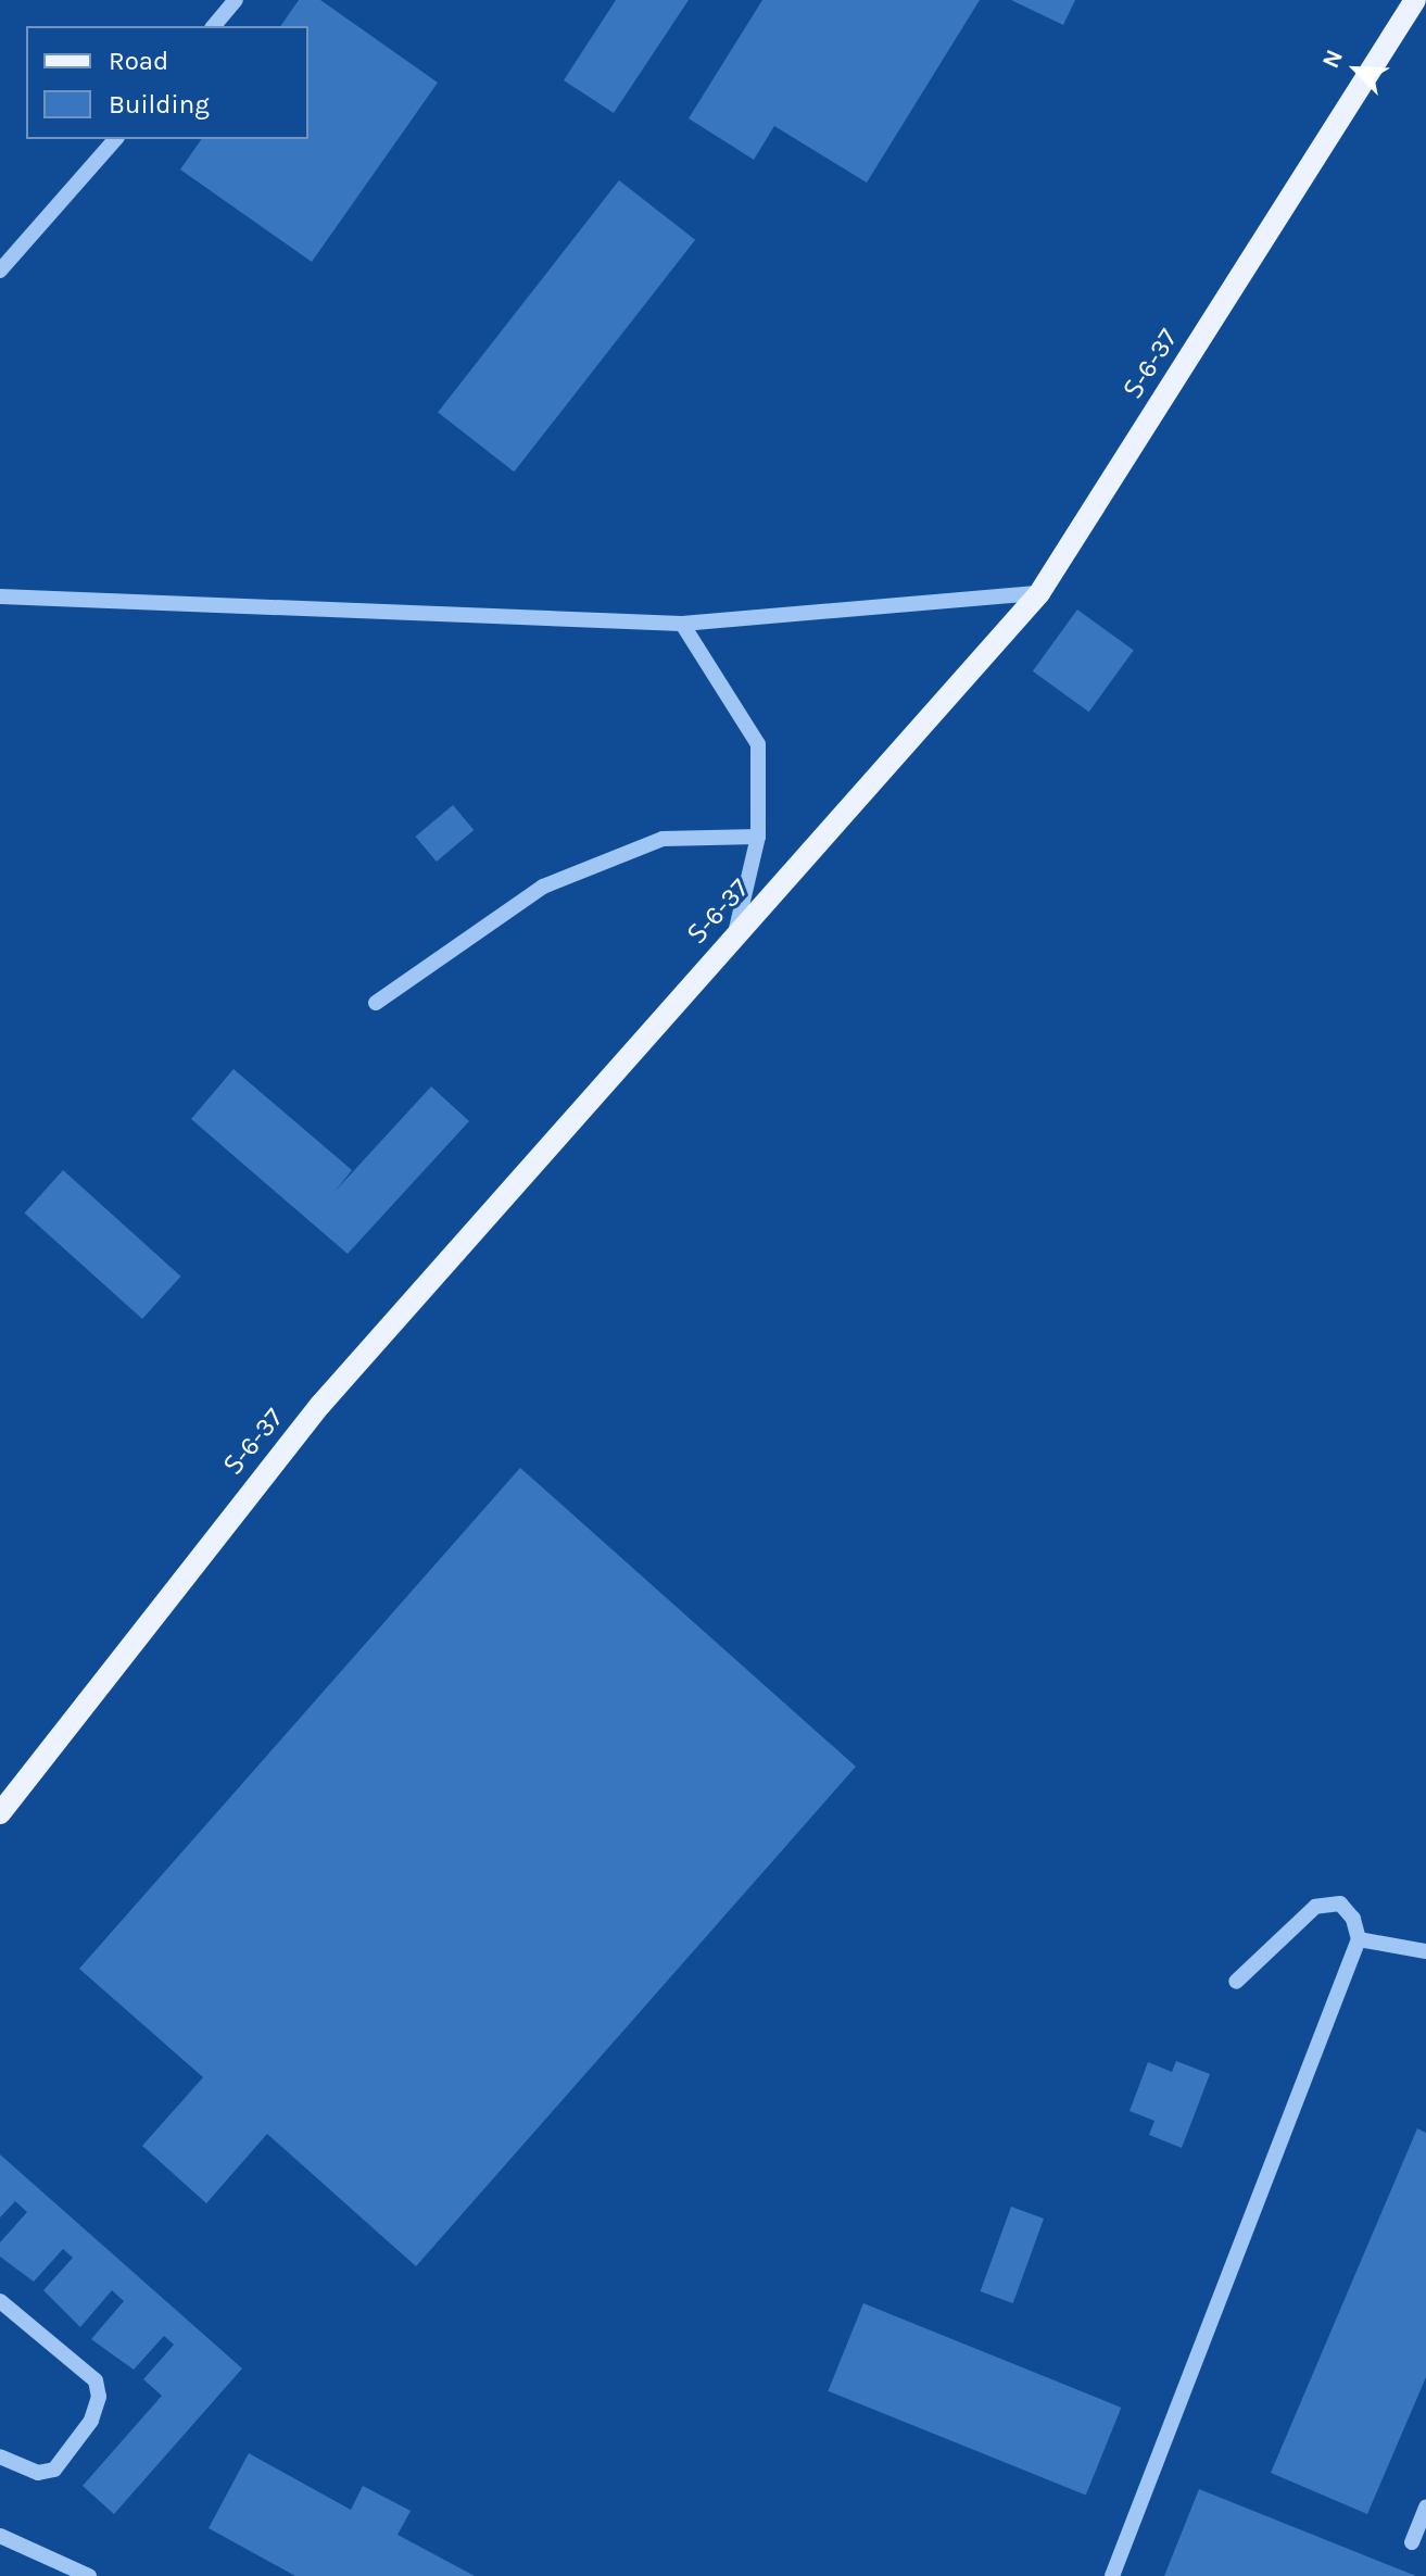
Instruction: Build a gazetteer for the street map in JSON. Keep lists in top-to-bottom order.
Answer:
{
  "streets": {
    "main road": ["Տ-6-37"]
  },
  "legend": ["Road", "Building"],
  "north": "top left"
}
